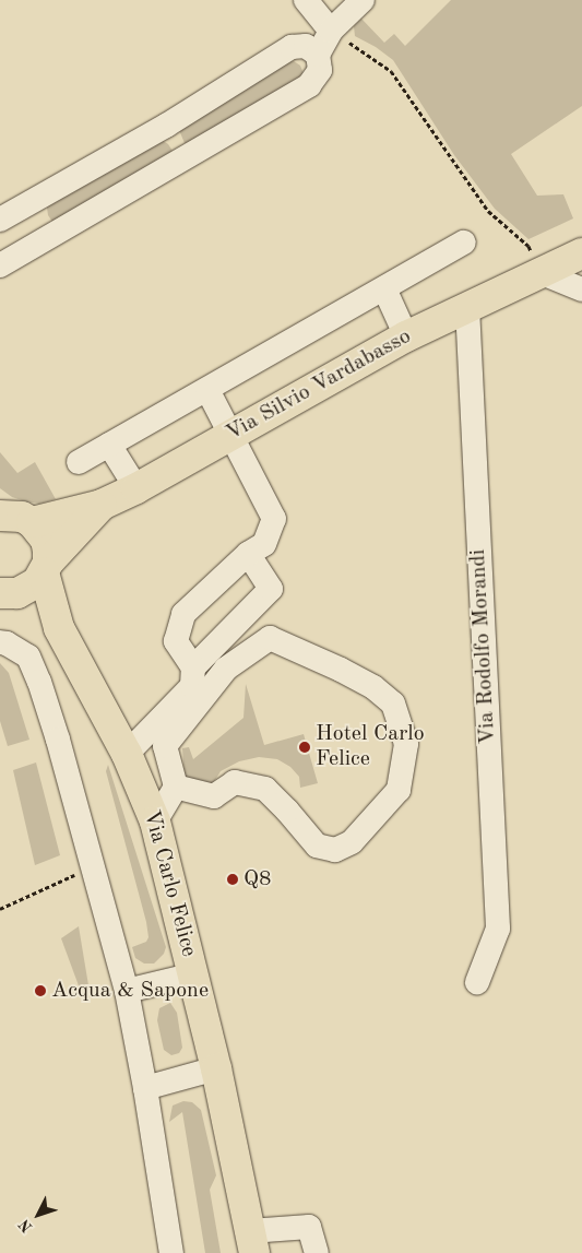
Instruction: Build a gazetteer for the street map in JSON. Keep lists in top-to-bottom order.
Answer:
{
  "streets": {
    "main road": ["Via Silvio Vardabasso", "Via Carlo Felice"],
    "street": ["Via Rodolfo Morandi"]
  },
  "crossings": [
    ["Via Silvio Vardabasso", "Via Rodolfo Morandi"],
    ["Via Silvio Vardabasso", "Via Carlo Felice"]
  ],
  "places": ["Hotel Carlo Felice", "Q8", "Acqua & Sapone"],
  "north": "bottom left"
}
